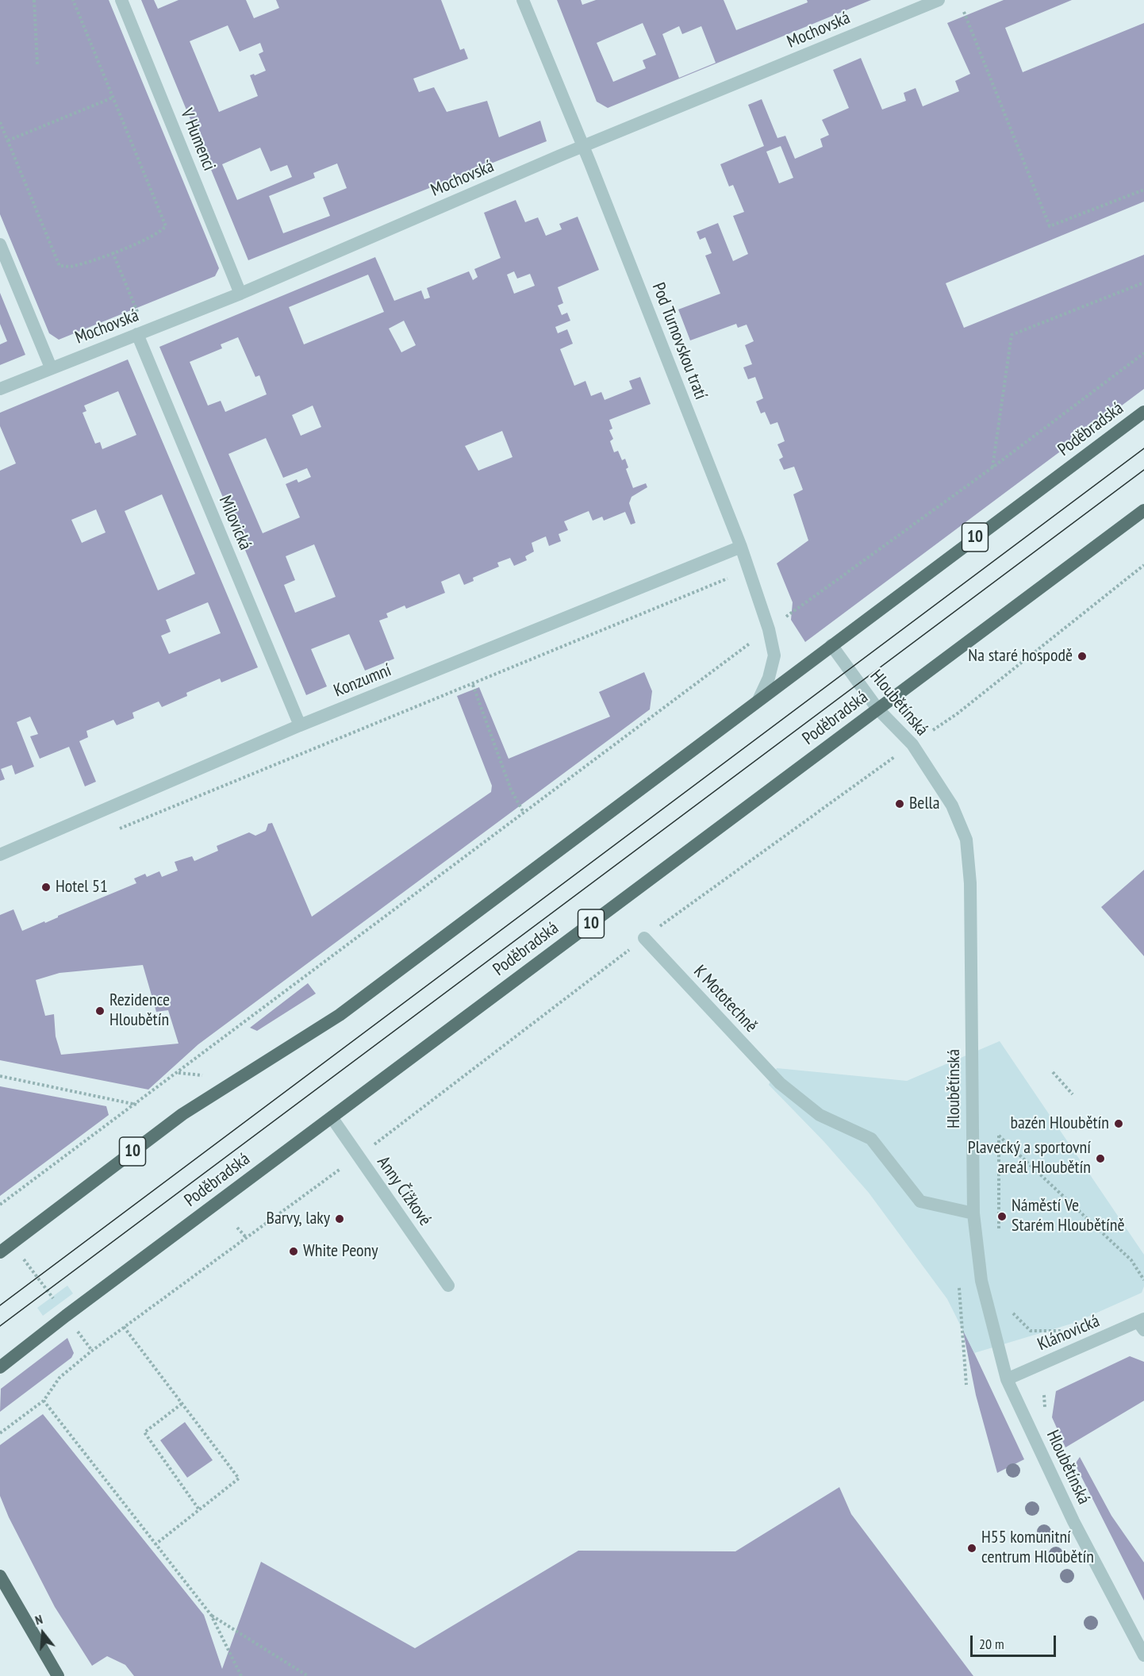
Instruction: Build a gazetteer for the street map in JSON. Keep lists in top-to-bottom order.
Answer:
{
  "streets": {
    "main road": ["Poděbradská", "10"],
    "street": [
      "Mochovská",
      "V Humenci",
      "Pod Turnovskou tratí",
      "Milovická",
      "Konzumní",
      "Hloubětínská",
      "K Mototechně",
      "Anny Čížkové",
      "Klánovická"
    ]
  },
  "crossings": [
    ["Mochovská", "V Humenci"],
    ["Mochovská", "Pod Turnovskou tratí"],
    ["Mochovská", "Milovická"],
    ["Pod Turnovskou tratí", "Poděbradská"],
    ["Pod Turnovskou tratí", "Konzumní"],
    ["Poděbradská", "Hloubětínská"],
    ["Poděbradská", "Anny Čížkové"],
    ["Milovická", "Konzumní"],
    ["Hloubětínská", "K Mototechně"],
    ["Hloubětínská", "Klánovická"]
  ],
  "places": [
    "Na staré hospodě",
    "Bella",
    "Hotel 51",
    "Rezidence Hloubětín",
    "bazén Hloubětín",
    "Plavecký a sportovní areál Hloubětín",
    "Náměstí Ve Starém Hloubětíně",
    "Barvy, laky",
    "White Peony",
    "H55 komunitní centrum Hloubětín"
  ],
  "scale_bar": "20 m",
  "north": "top"
}
